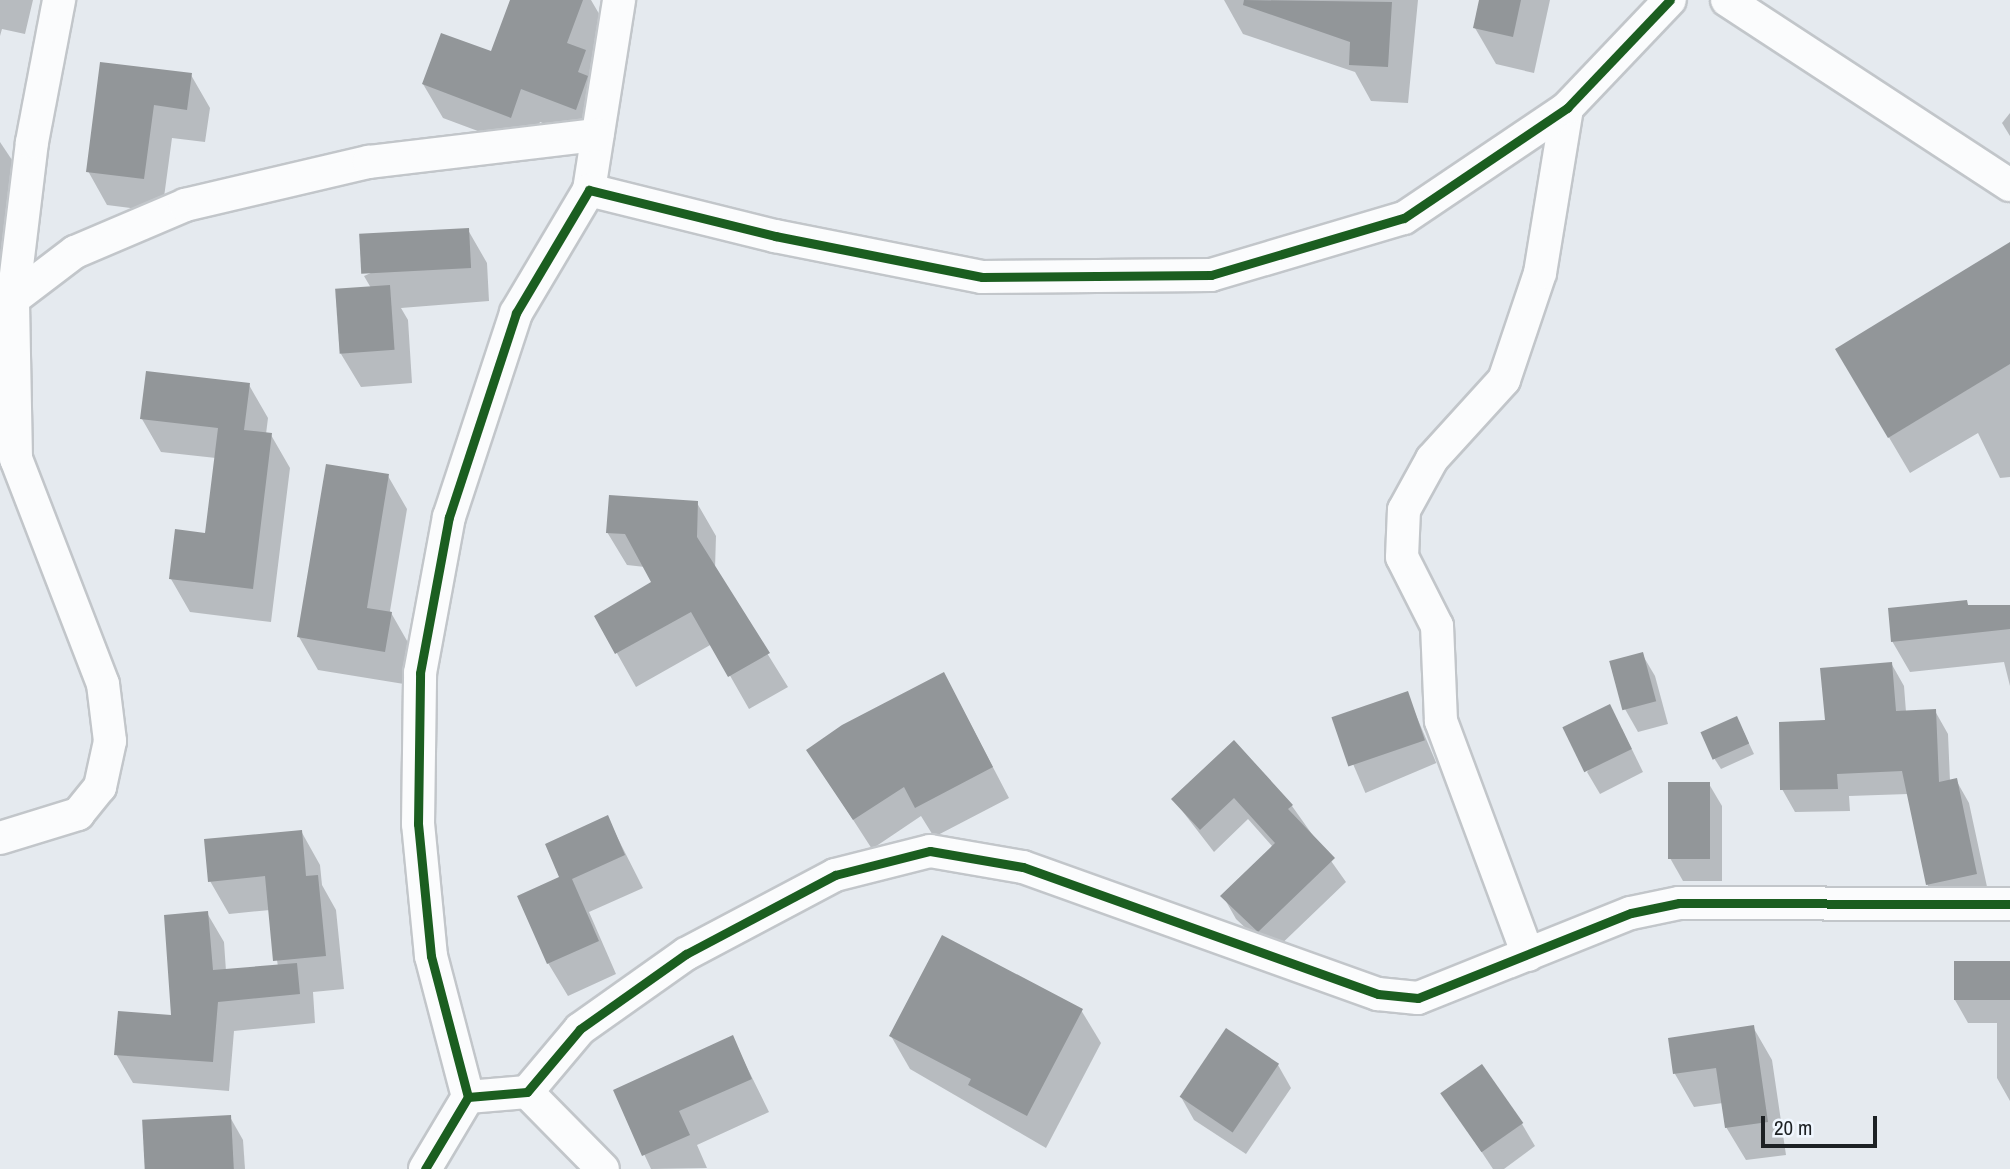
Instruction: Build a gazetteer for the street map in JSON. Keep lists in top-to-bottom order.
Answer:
{
  "scale_bar": "20 m"
}
